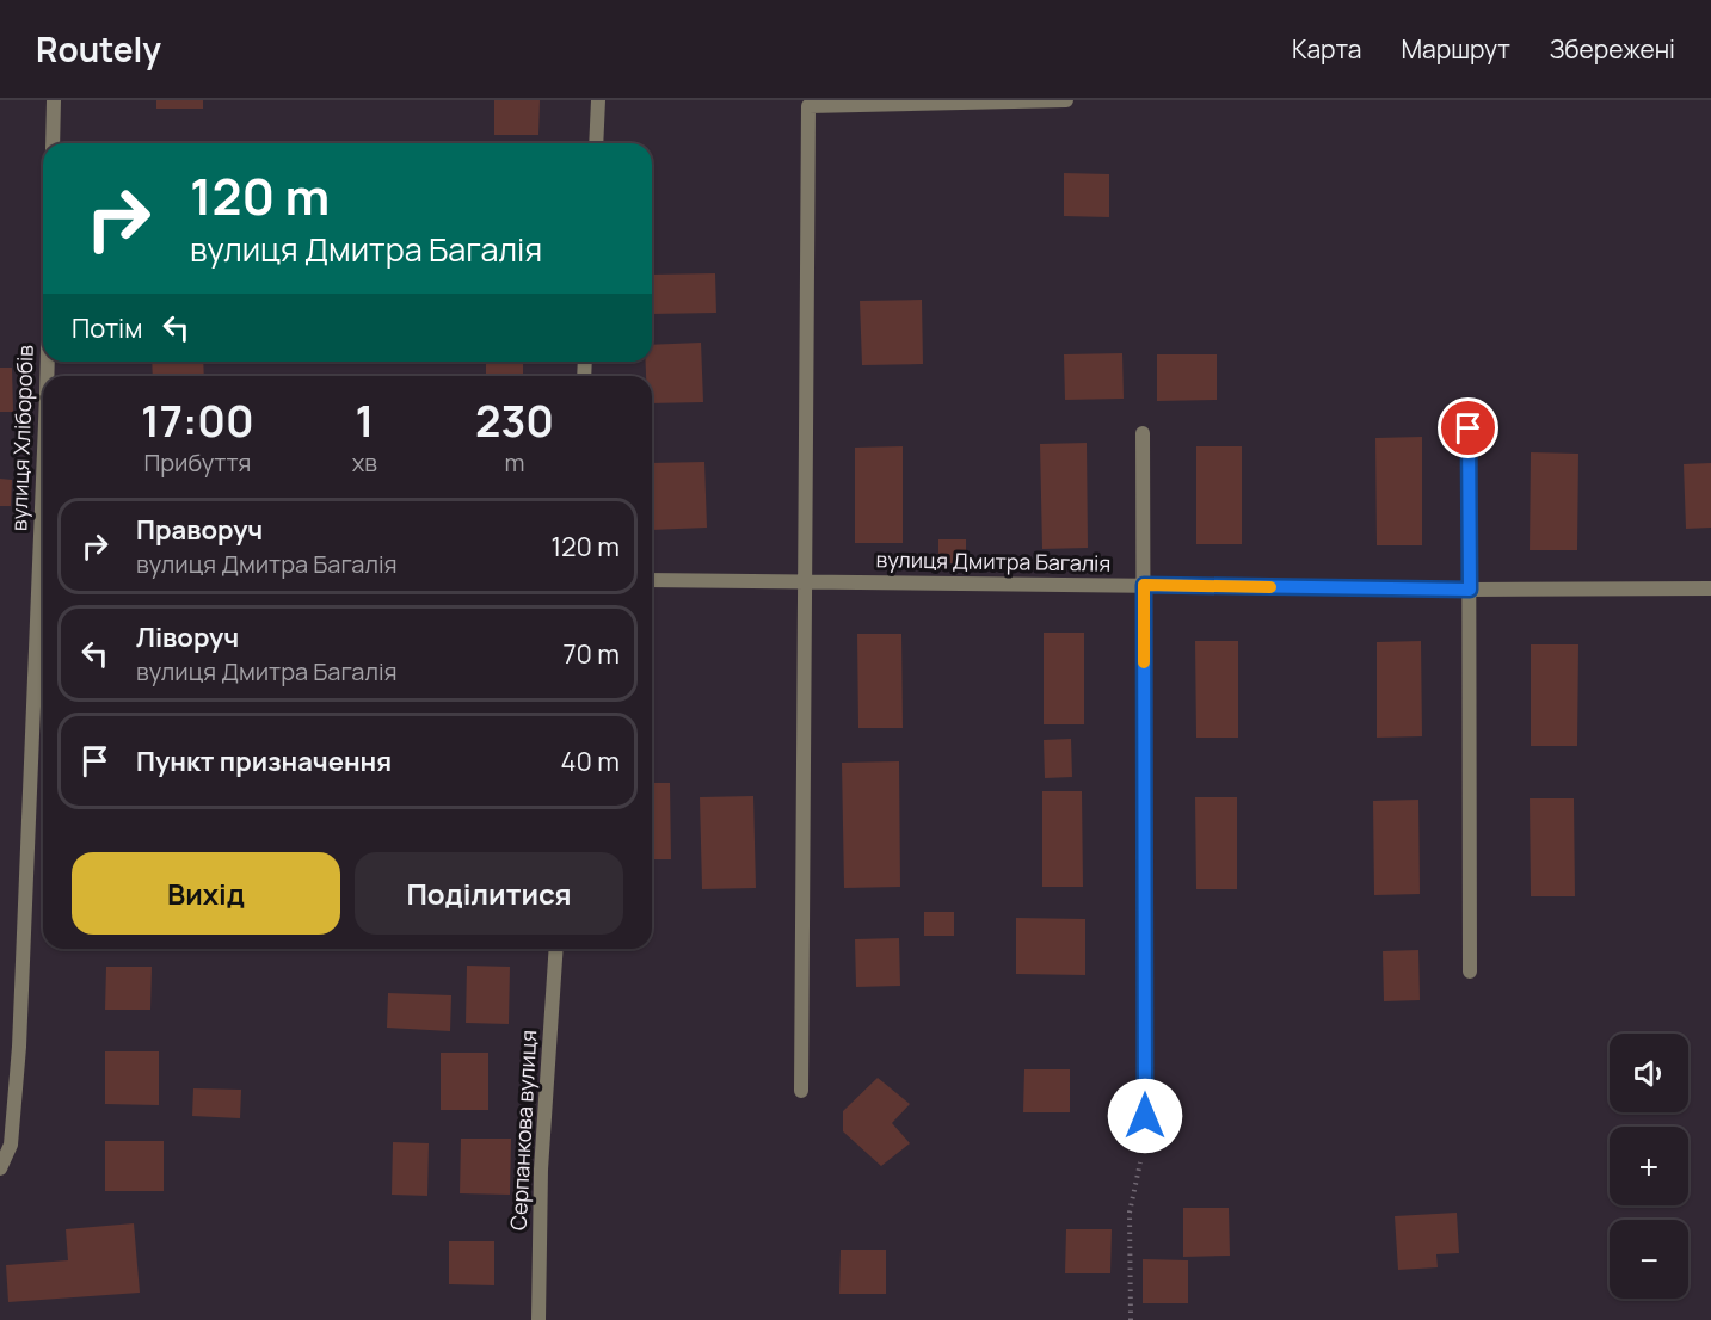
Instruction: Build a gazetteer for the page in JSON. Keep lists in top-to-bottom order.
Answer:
{
  "streets": {
    "street": ["вулиця Хліборобів", "вулиця Дмитра Багалія", "Серпанкова вулиця"]
  },
  "page": {
    "header": "Routely",
    "nav": ["Карта", "Маршрут", "Збережені"],
    "turn": ["120 m", "вулиця Дмитра Багалія"],
    "then": "Потім",
    "eta": [
      "17:00",
      "Прибуття",
      "1",
      "хв",
      "230",
      "m"
    ],
    "list": [
      {
        "name": "Праворуч",
        "note": "вулиця Дмитра Багалія",
        "value": "120 m"
      },
      {
        "name": "Ліворуч",
        "note": "вулиця Дмитра Багалія",
        "value": "70 m"
      },
      {
        "name": "Пункт призначення",
        "value": "40 m"
      }
    ],
    "buttons": ["Вихід", "Поділитися"],
    "map_buttons": ["+", "−"]
  }
}
